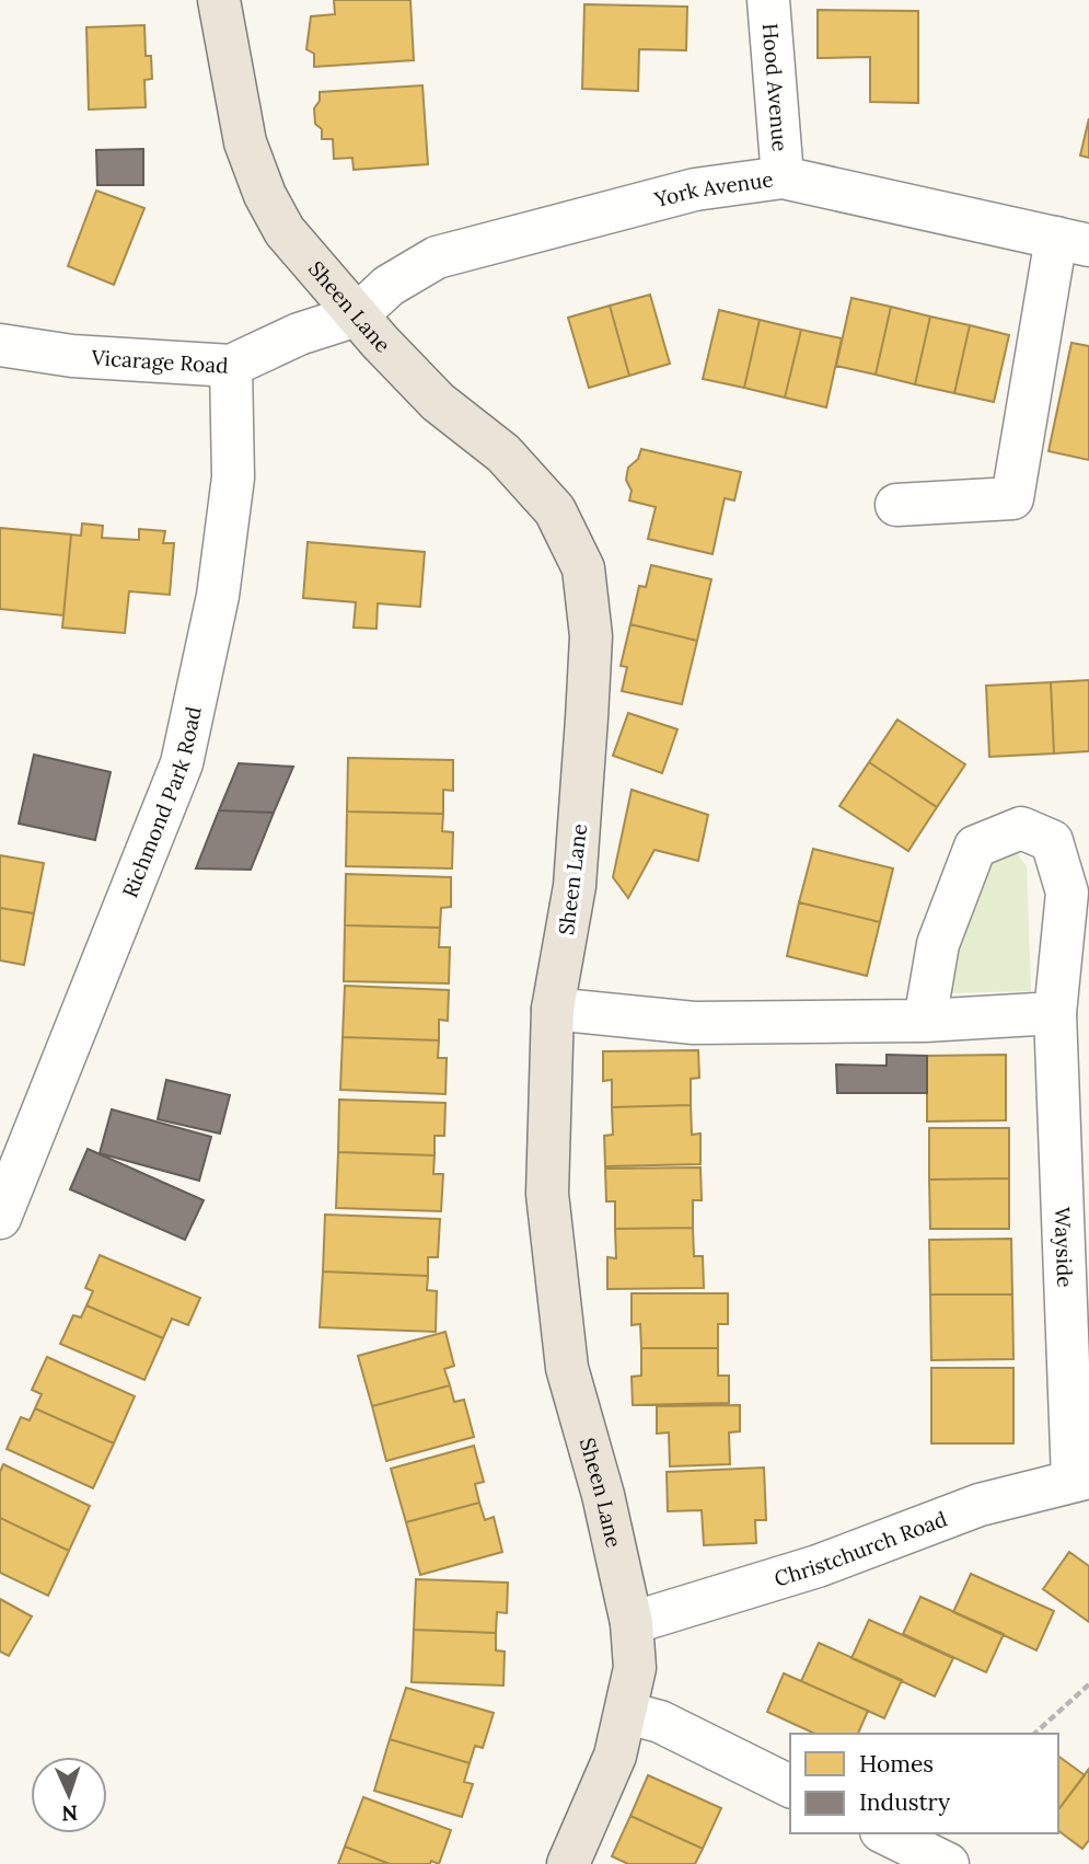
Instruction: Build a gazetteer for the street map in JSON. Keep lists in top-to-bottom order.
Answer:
{
  "streets": {
    "main road": ["Sheen Lane"],
    "street": [
      "Hood Avenue",
      "York Avenue",
      "Vicarage Road",
      "Richmond Park Road",
      "Wayside",
      "Christchurch Road"
    ]
  },
  "crossings": [
    ["Hood Avenue", "York Avenue"],
    ["York Avenue", "Sheen Lane"],
    ["York Avenue", "Vicarage Road"],
    ["Sheen Lane", "Vicarage Road"],
    ["Sheen Lane", "Christchurch Road"],
    ["Vicarage Road", "Richmond Park Road"],
    ["Wayside", "Christchurch Road"]
  ],
  "legend": ["Homes", "Industry"],
  "north": "bottom"
}
